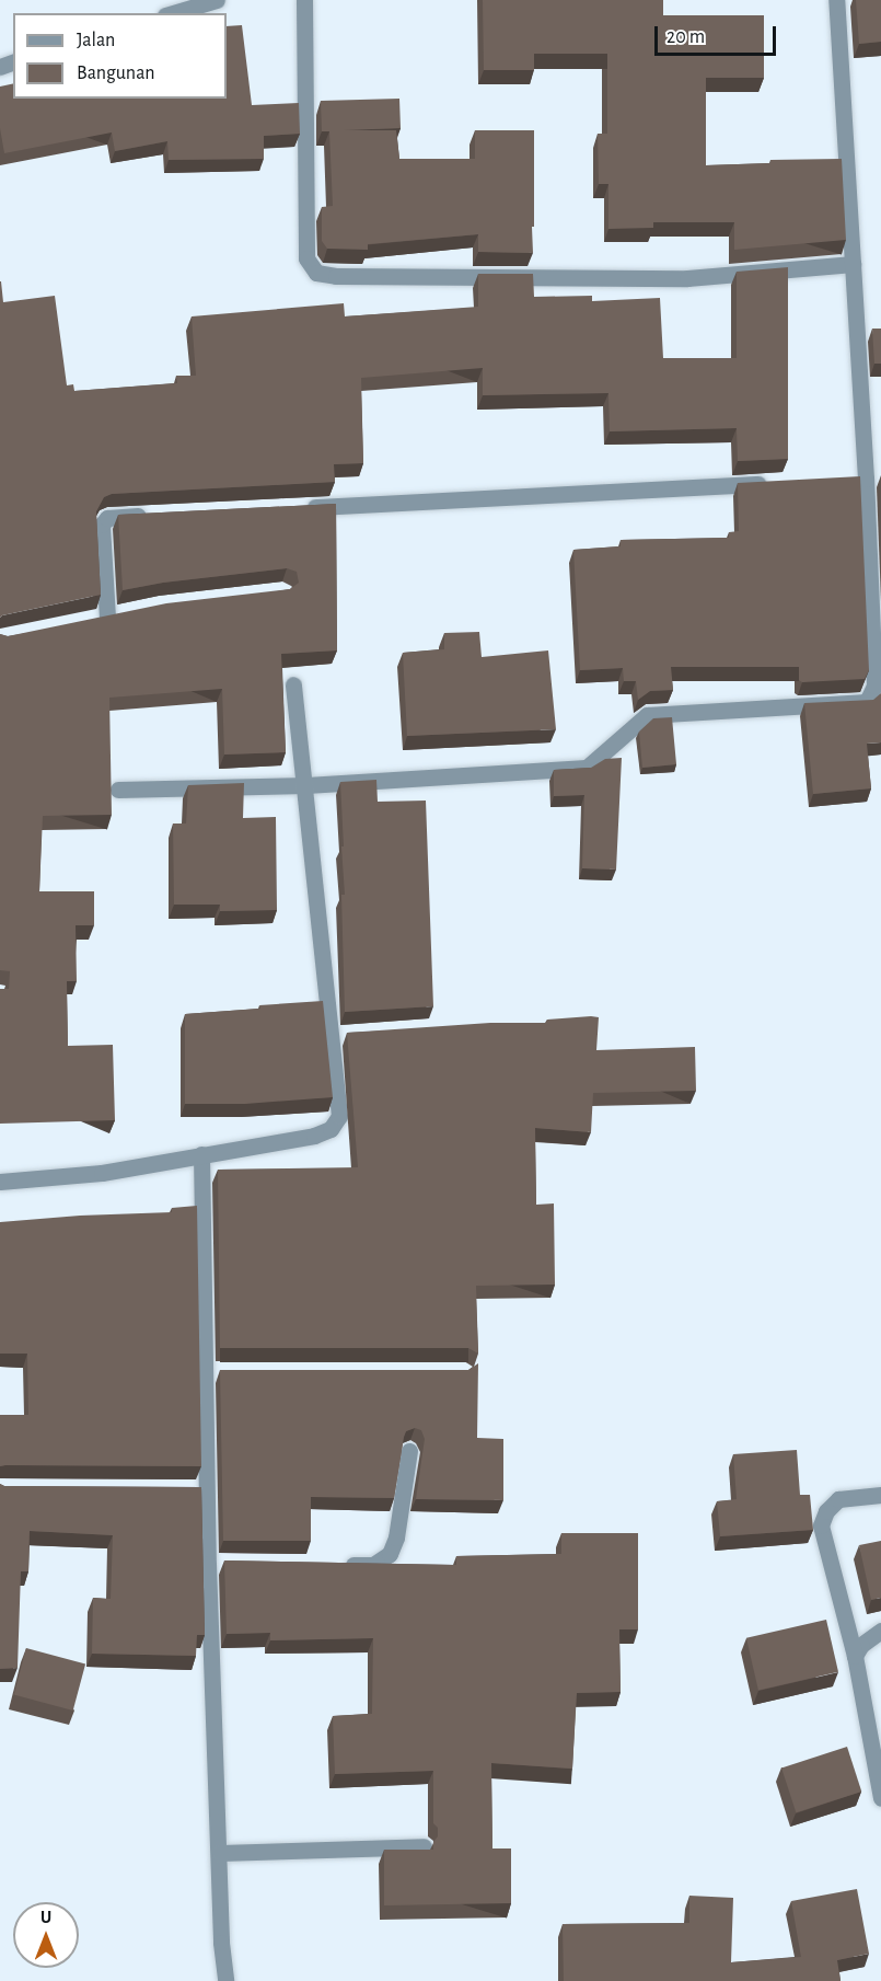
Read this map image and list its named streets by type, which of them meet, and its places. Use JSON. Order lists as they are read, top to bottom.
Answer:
{
  "legend": ["Jalan", "Bangunan"],
  "scale_bar": "20 m",
  "north": "top"
}
